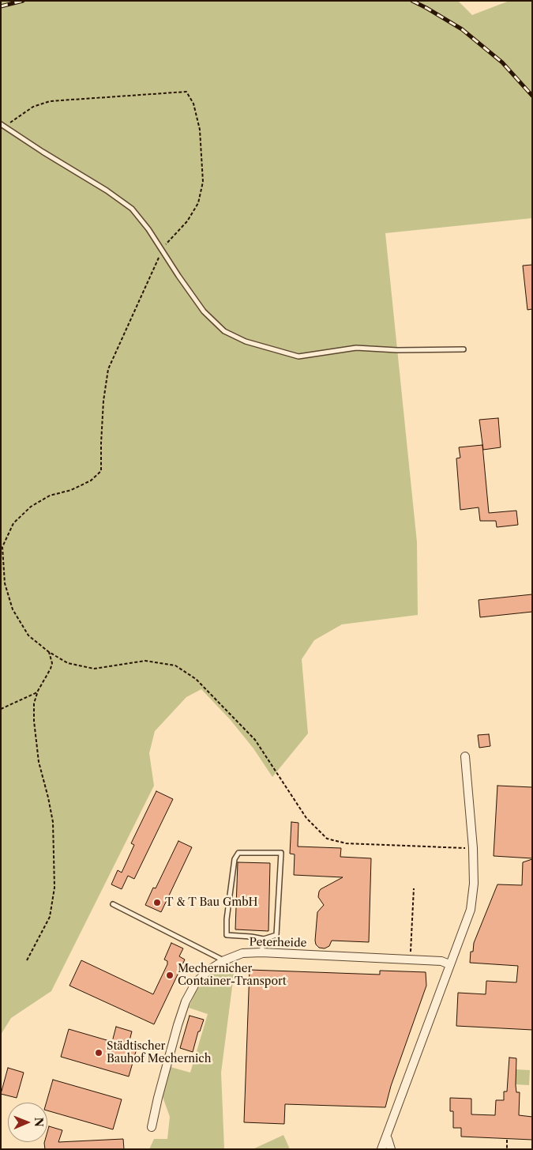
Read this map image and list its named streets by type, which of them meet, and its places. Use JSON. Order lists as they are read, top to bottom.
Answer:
{
  "streets": {
    "street": ["Peterheide"]
  },
  "places": ["T & T Bau GmbH", "Mechernicher Container-Transport", "Städtischer Bauhof Mechernich"],
  "north": "right"
}
